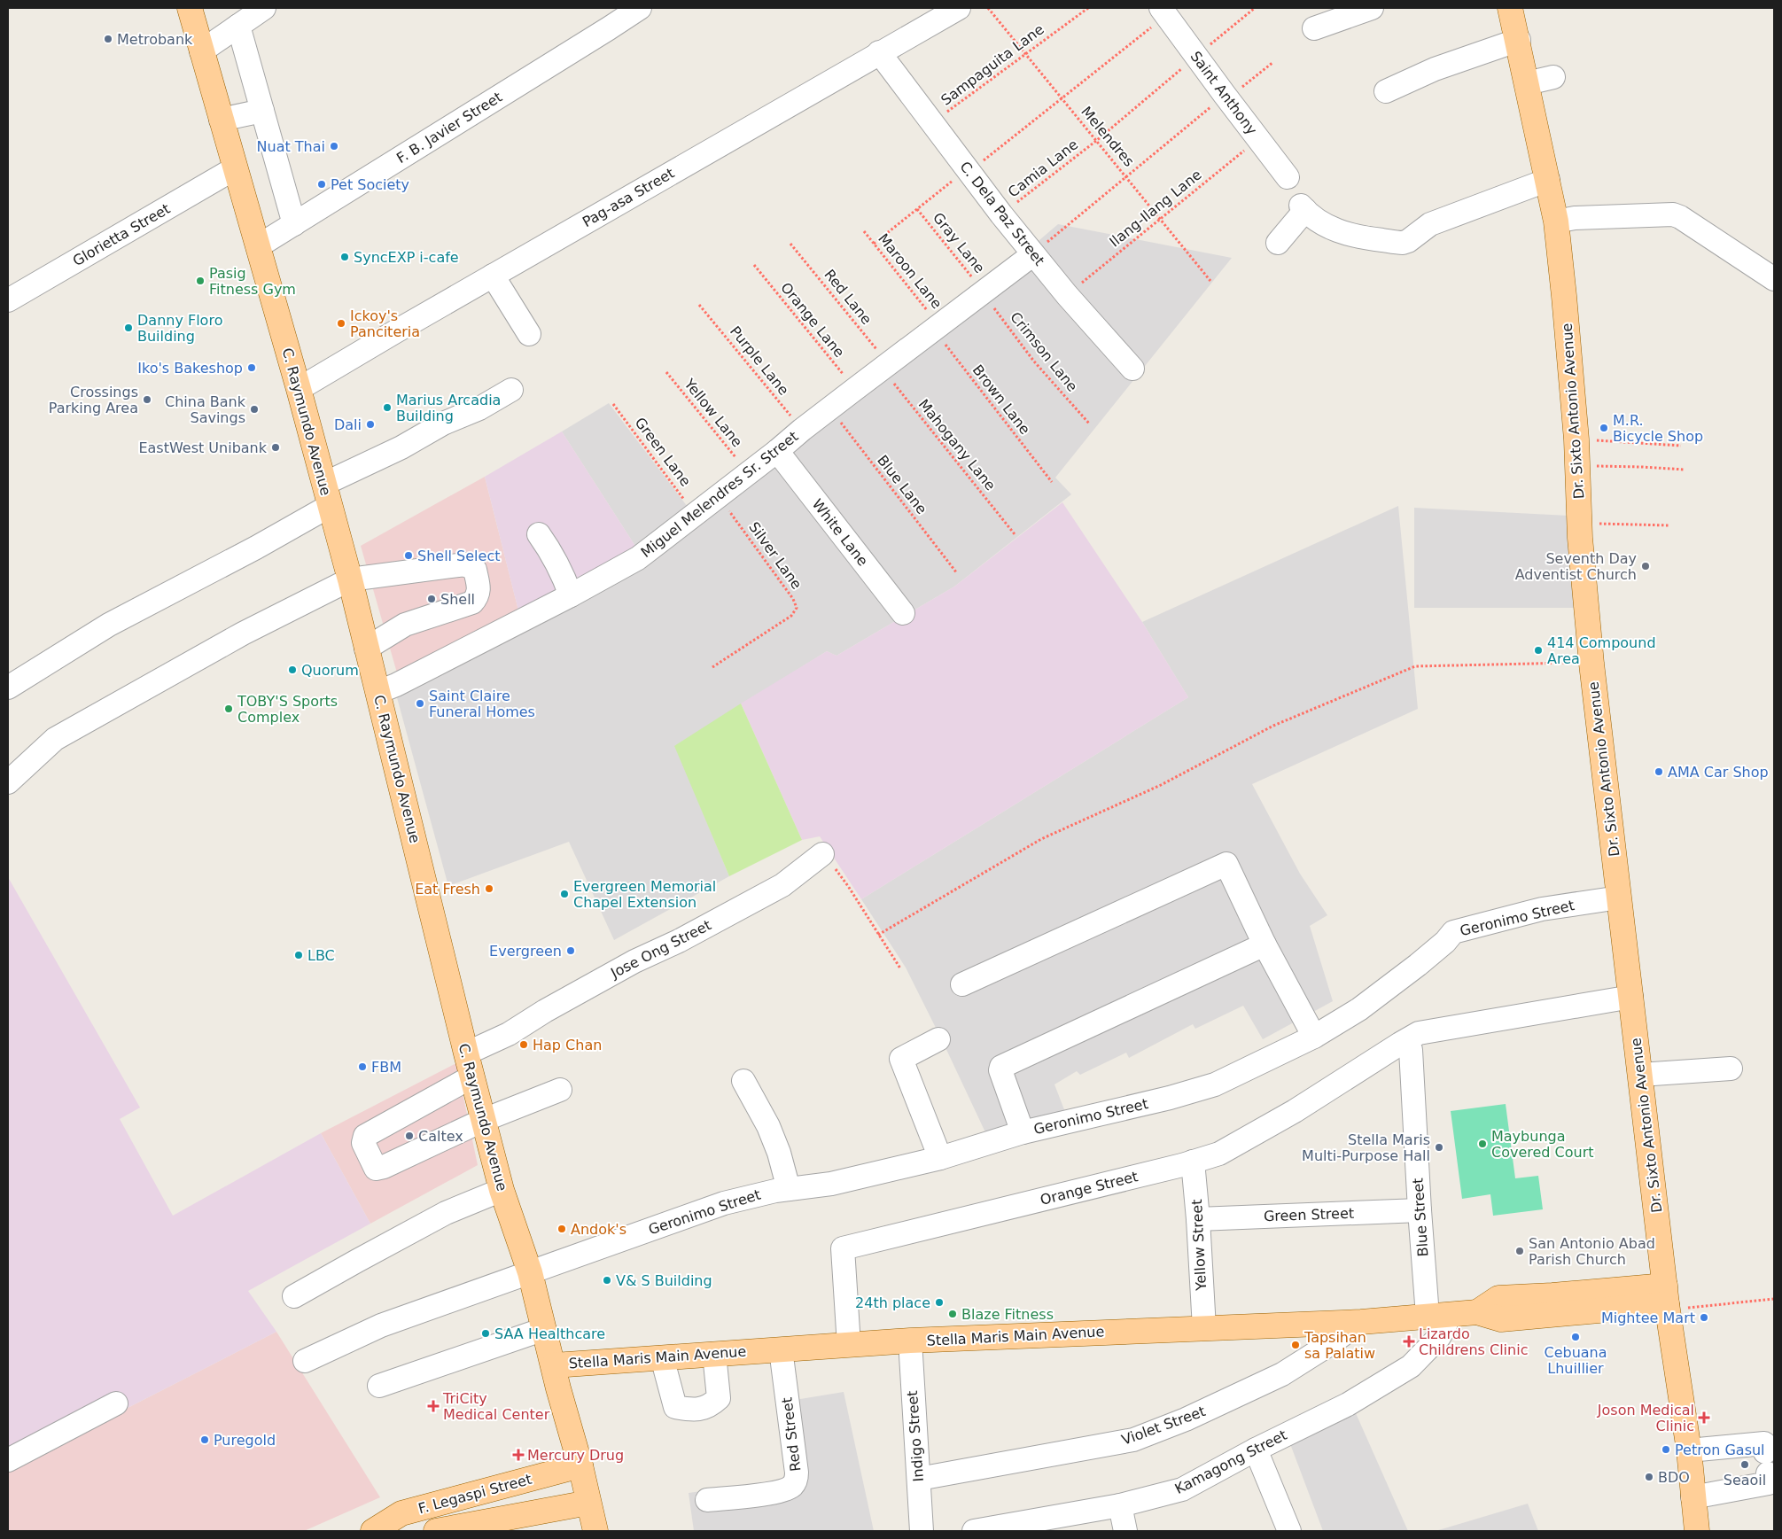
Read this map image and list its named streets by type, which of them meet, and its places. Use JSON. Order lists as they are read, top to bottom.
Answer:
{
  "streets": {
    "main road": [
      "Dr. Sixto Antonio Avenue",
      "C. Raymundo Avenue",
      "Stella Maris Main Avenue",
      "F. Legaspi Street"
    ],
    "street": [
      "Saint Anthony",
      "F. B. Javier Street",
      "Pag-asa Street",
      "C. Dela Paz Street",
      "Glorietta Street",
      "Miguel Melendres Sr. Street",
      "White Lane",
      "Geronimo Street",
      "Jose Ong Street",
      "Orange Street",
      "Green Street",
      "Blue Street",
      "Yellow Street",
      "Violet Street",
      "Red Street",
      "Indigo Street",
      "Kamagong Street"
    ],
    "path": [
      "Sampaguita Lane",
      "Melendres",
      "Camia Lane",
      "Ilang-Ilang Lane",
      "Gray Lane",
      "Maroon Lane",
      "Red Lane",
      "Orange Lane",
      "Crimson Lane",
      "Purple Lane",
      "Brown Lane",
      "Yellow Lane",
      "Mahogany Lane",
      "Green Lane",
      "Blue Lane",
      "Silver Lane"
    ]
  },
  "crossings": [
    ["Sampaguita Lane", "Melendres"],
    ["Sampaguita Lane", "C. Dela Paz Street"],
    ["Saint Anthony", "Camia Lane"],
    ["Saint Anthony", "Ilang-Ilang Lane"],
    ["F. B. Javier Street", "C. Raymundo Avenue"],
    ["Melendres", "Camia Lane"],
    ["Melendres", "Ilang-Ilang Lane"],
    ["Pag-asa Street", "C. Dela Paz Street"],
    ["Pag-asa Street", "C. Raymundo Avenue"],
    ["Ilang-Ilang Lane", "C. Dela Paz Street"],
    ["C. Dela Paz Street", "Miguel Melendres Sr. Street"],
    ["Glorietta Street", "C. Raymundo Avenue"],
    ["Gray Lane", "Crimson Lane"],
    ["Gray Lane", "Miguel Melendres Sr. Street"],
    ["Maroon Lane", "Brown Lane"],
    ["Maroon Lane", "Miguel Melendres Sr. Street"],
    ["Red Lane", "Mahogany Lane"],
    ["Red Lane", "Miguel Melendres Sr. Street"],
    ["Orange Lane", "Miguel Melendres Sr. Street"],
    ["Crimson Lane", "Miguel Melendres Sr. Street"],
    ["Purple Lane", "Miguel Melendres Sr. Street"],
    ["Brown Lane", "Miguel Melendres Sr. Street"],
    ["Dr. Sixto Antonio Avenue", "Geronimo Street"],
    ["Dr. Sixto Antonio Avenue", "Orange Street"],
    ["Dr. Sixto Antonio Avenue", "Stella Maris Main Avenue"],
    ["C. Raymundo Avenue", "Miguel Melendres Sr. Street"],
    ["C. Raymundo Avenue", "Geronimo Street"],
    ["C. Raymundo Avenue", "Jose Ong Street"],
    ["C. Raymundo Avenue", "Stella Maris Main Avenue"],
    ["C. Raymundo Avenue", "F. Legaspi Street"],
    ["Mahogany Lane", "Miguel Melendres Sr. Street"],
    ["Green Lane", "Miguel Melendres Sr. Street"],
    ["Blue Lane", "Miguel Melendres Sr. Street"],
    ["Miguel Melendres Sr. Street", "White Lane"],
    ["Miguel Melendres Sr. Street", "Silver Lane"],
    ["Orange Street", "Blue Street"],
    ["Orange Street", "Yellow Street"],
    ["Orange Street", "Stella Maris Main Avenue"],
    ["Green Street", "Blue Street"],
    ["Green Street", "Yellow Street"],
    ["Blue Street", "Stella Maris Main Avenue"],
    ["Blue Street", "Kamagong Street"],
    ["Yellow Street", "Stella Maris Main Avenue"],
    ["Stella Maris Main Avenue", "Violet Street"],
    ["Stella Maris Main Avenue", "Red Street"],
    ["Stella Maris Main Avenue", "Indigo Street"],
    ["Stella Maris Main Avenue", "Kamagong Street"],
    ["Violet Street", "Indigo Street"]
  ],
  "places": {
    "other": [
      "Metrobank",
      "Nuat Thai",
      "Pet Society",
      "SyncEXP i-cafe",
      "Pasig Fitness Gym",
      "Ickoy's Panciteria",
      "Danny Floro Building",
      "Iko's Bakeshop",
      "Crossings Parking Area",
      "Marius Arcadia Building",
      "China Bank Savings",
      "Dali",
      "M.R. Bicycle Shop",
      "EastWest Unibank",
      "Shell Select",
      "Seventh Day Adventist Church",
      "Shell",
      "414 Compound Area",
      "Quorum",
      "Saint Claire Funeral Homes",
      "TOBY'S Sports Complex",
      "AMA Car Shop",
      "Eat Fresh",
      "Evergreen Memorial Chapel Extension",
      "Evergreen",
      "LBC",
      "Hap Chan",
      "FBM",
      "Caltex",
      "Maybunga Covered Court",
      "Stella Maris Multi-Purpose Hall",
      "Andok's",
      "San Antonio Abad Parish Church",
      "V& S Building",
      "24th place",
      "Blaze Fitness",
      "Mightee Mart",
      "SAA Healthcare",
      "Cebuana Lhuillier",
      "Tapsihan sa Palatiw",
      "Puregold",
      "Petron Gasul",
      "Seaoil",
      "BDO"
    ],
    "health": [
      "Lizardo Childrens Clinic",
      "TriCity Medical Center",
      "Joson Medical Clinic",
      "Mercury Drug"
    ]
  }
}
